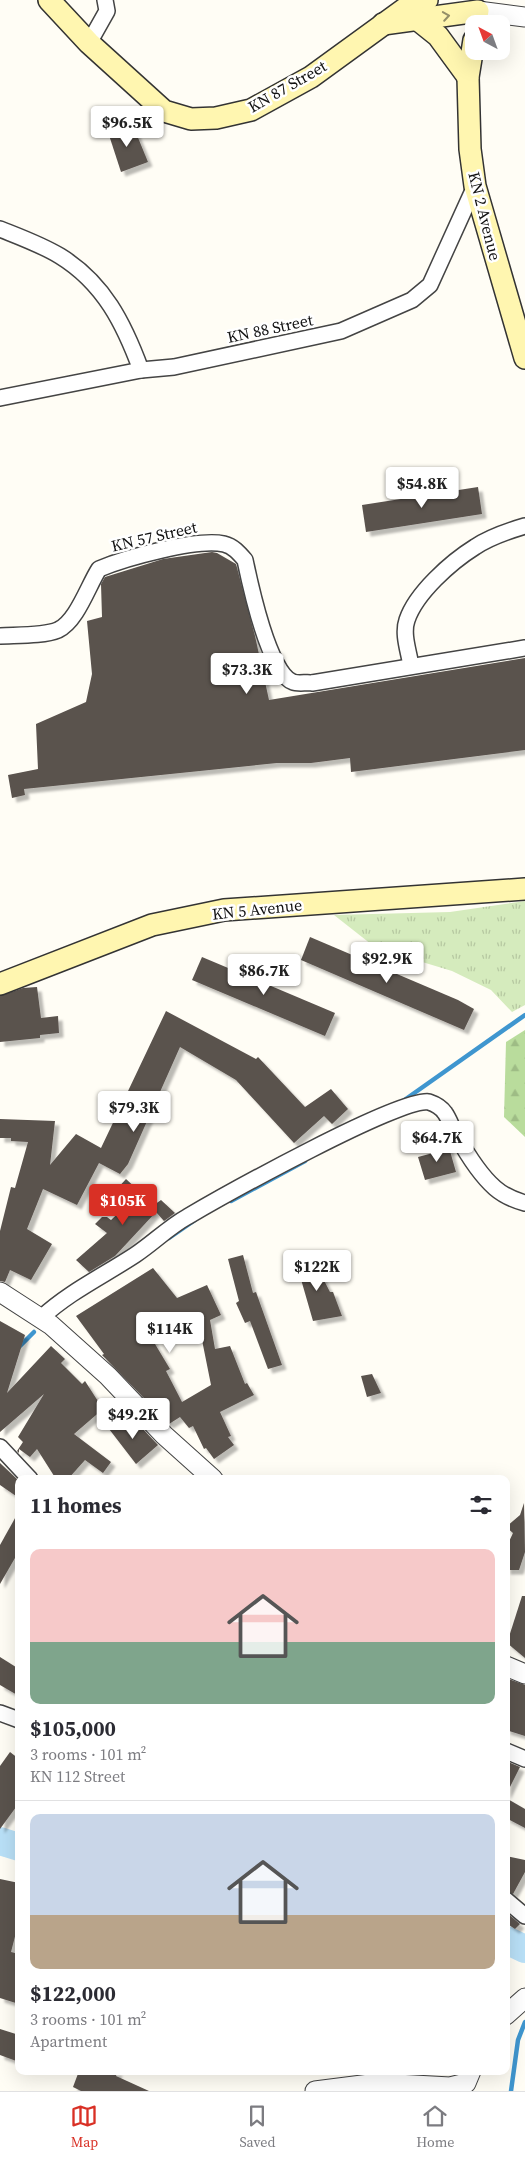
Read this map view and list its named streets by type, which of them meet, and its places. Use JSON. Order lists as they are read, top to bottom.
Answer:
{
  "streets": {
    "main road": ["KN 87 Street", "KN 2 Avenue", "KN 5 Avenue"],
    "street": ["KN 88 Street", "KN 57 Street"]
  },
  "crossings": [
    ["KN 2 Avenue", "KN 88 Street"]
  ],
  "north": "top left",
  "page": {
    "price": [
      "$96.5K",
      "$54.8K",
      "$73.3K",
      "$92.9K",
      "$86.7K",
      "$79.3K",
      "$64.7K",
      "$105K",
      "$122K",
      "$114K",
      "$49.2K"
    ],
    "heading": "11 homes",
    "list": [
      {
        "name": "$105,000",
        "note": "3 rooms · 101 m² · KN 112 Street"
      },
      {
        "name": "$122,000",
        "note": "3 rooms · 101 m² · Apartment"
      }
    ],
    "tabs": ["Map", "Saved", "Home"]
  }
}
